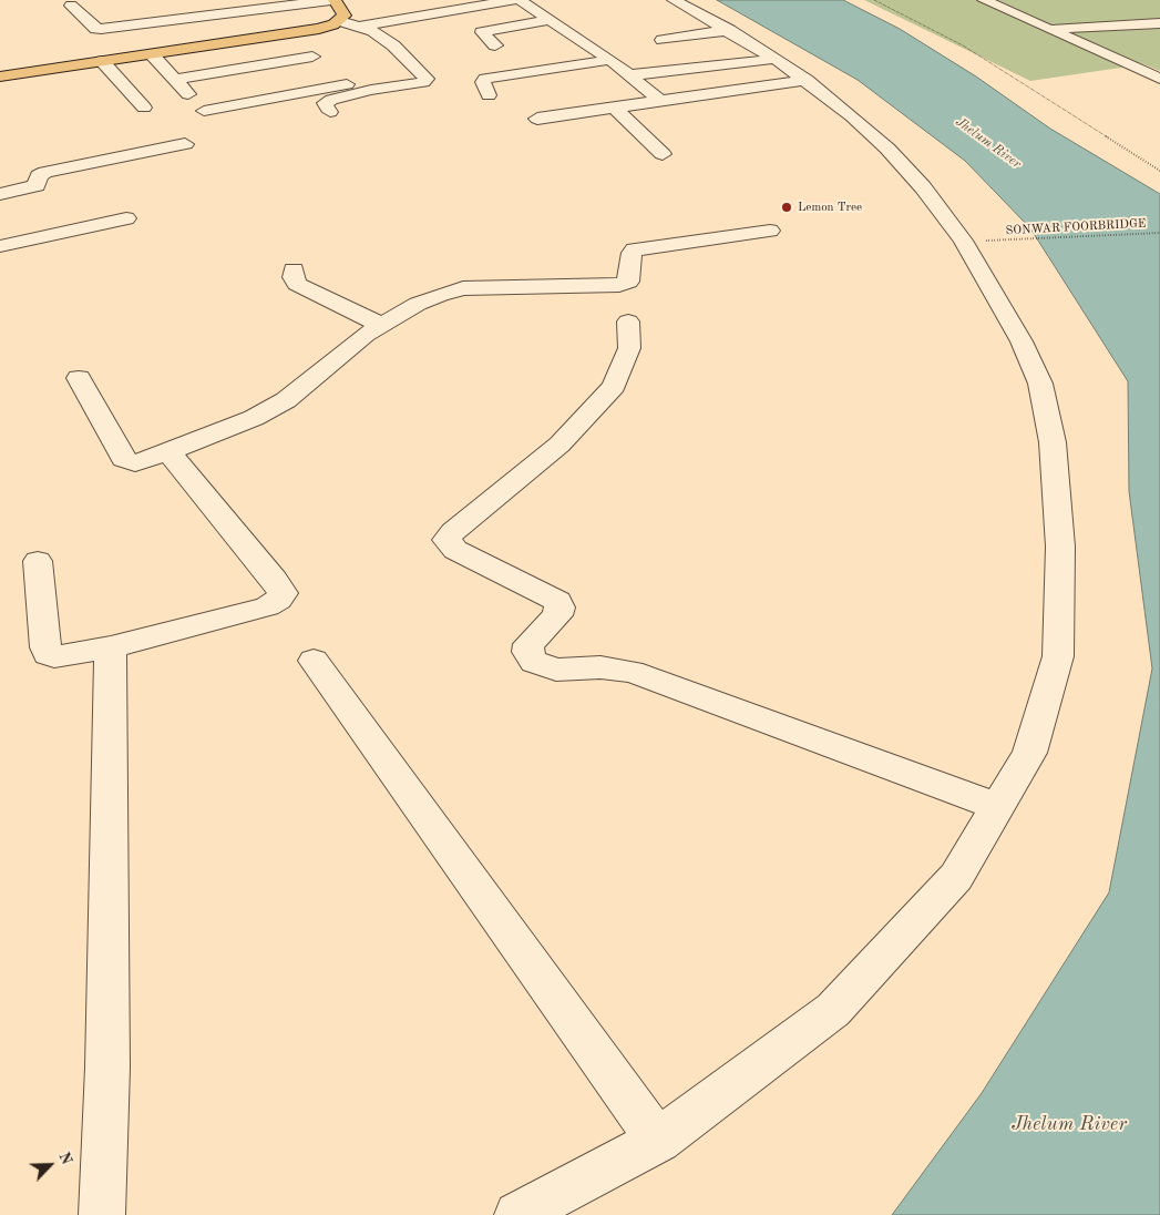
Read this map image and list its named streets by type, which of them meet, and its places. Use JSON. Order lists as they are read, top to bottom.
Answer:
{
  "streets": {
    "path": ["SONWAR FOORBRIDGE"]
  },
  "water": ["Jhelum River"],
  "places": ["Lemon Tree"],
  "north": "top right"
}
